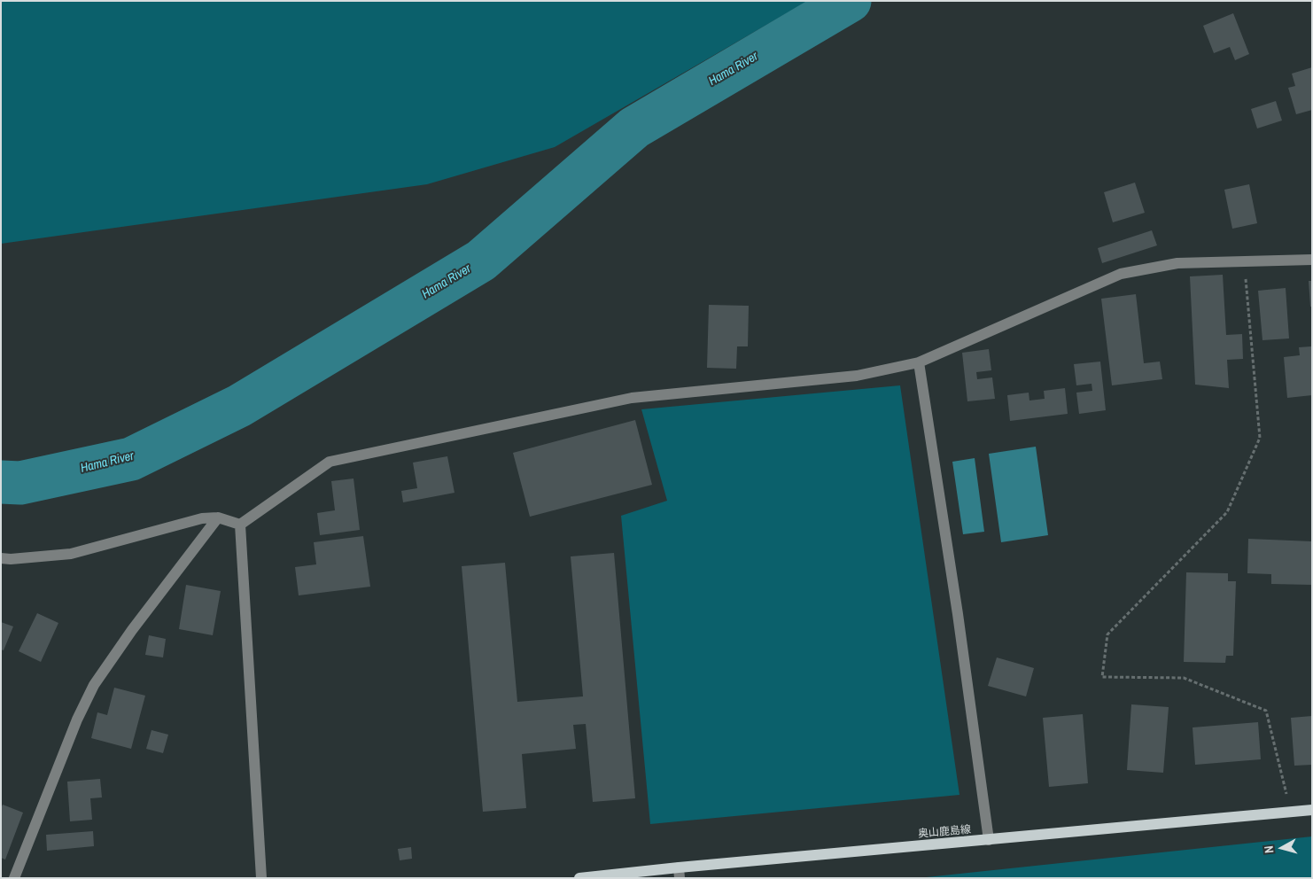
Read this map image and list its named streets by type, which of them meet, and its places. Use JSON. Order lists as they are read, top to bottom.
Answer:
{
  "streets": {
    "main road": ["奥山鹿島線"]
  },
  "water": ["Hama River"],
  "north": "left"
}
